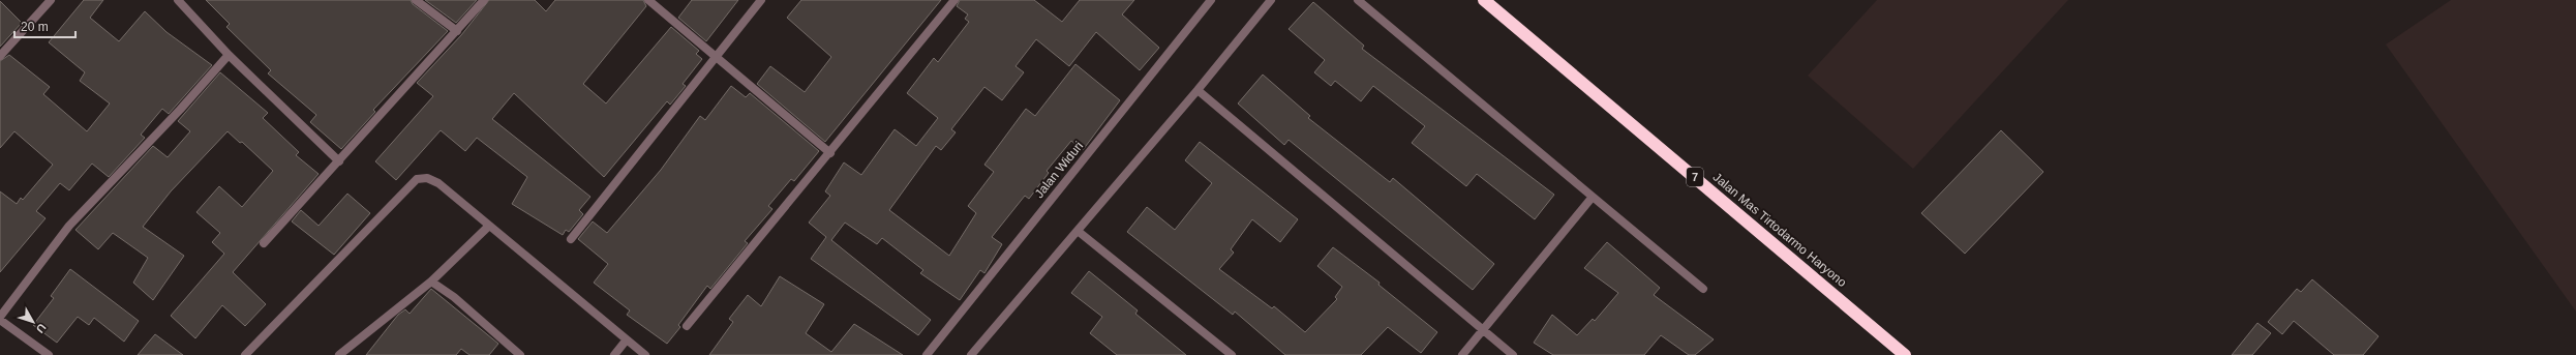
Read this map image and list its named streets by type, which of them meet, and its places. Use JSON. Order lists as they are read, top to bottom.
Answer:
{
  "streets": {
    "highway": ["7", "Jalan Mas Tirtodarmo Haryono"],
    "street": ["Jalan Widuri"]
  },
  "scale_bar": "20 m",
  "north": "bottom right"
}
